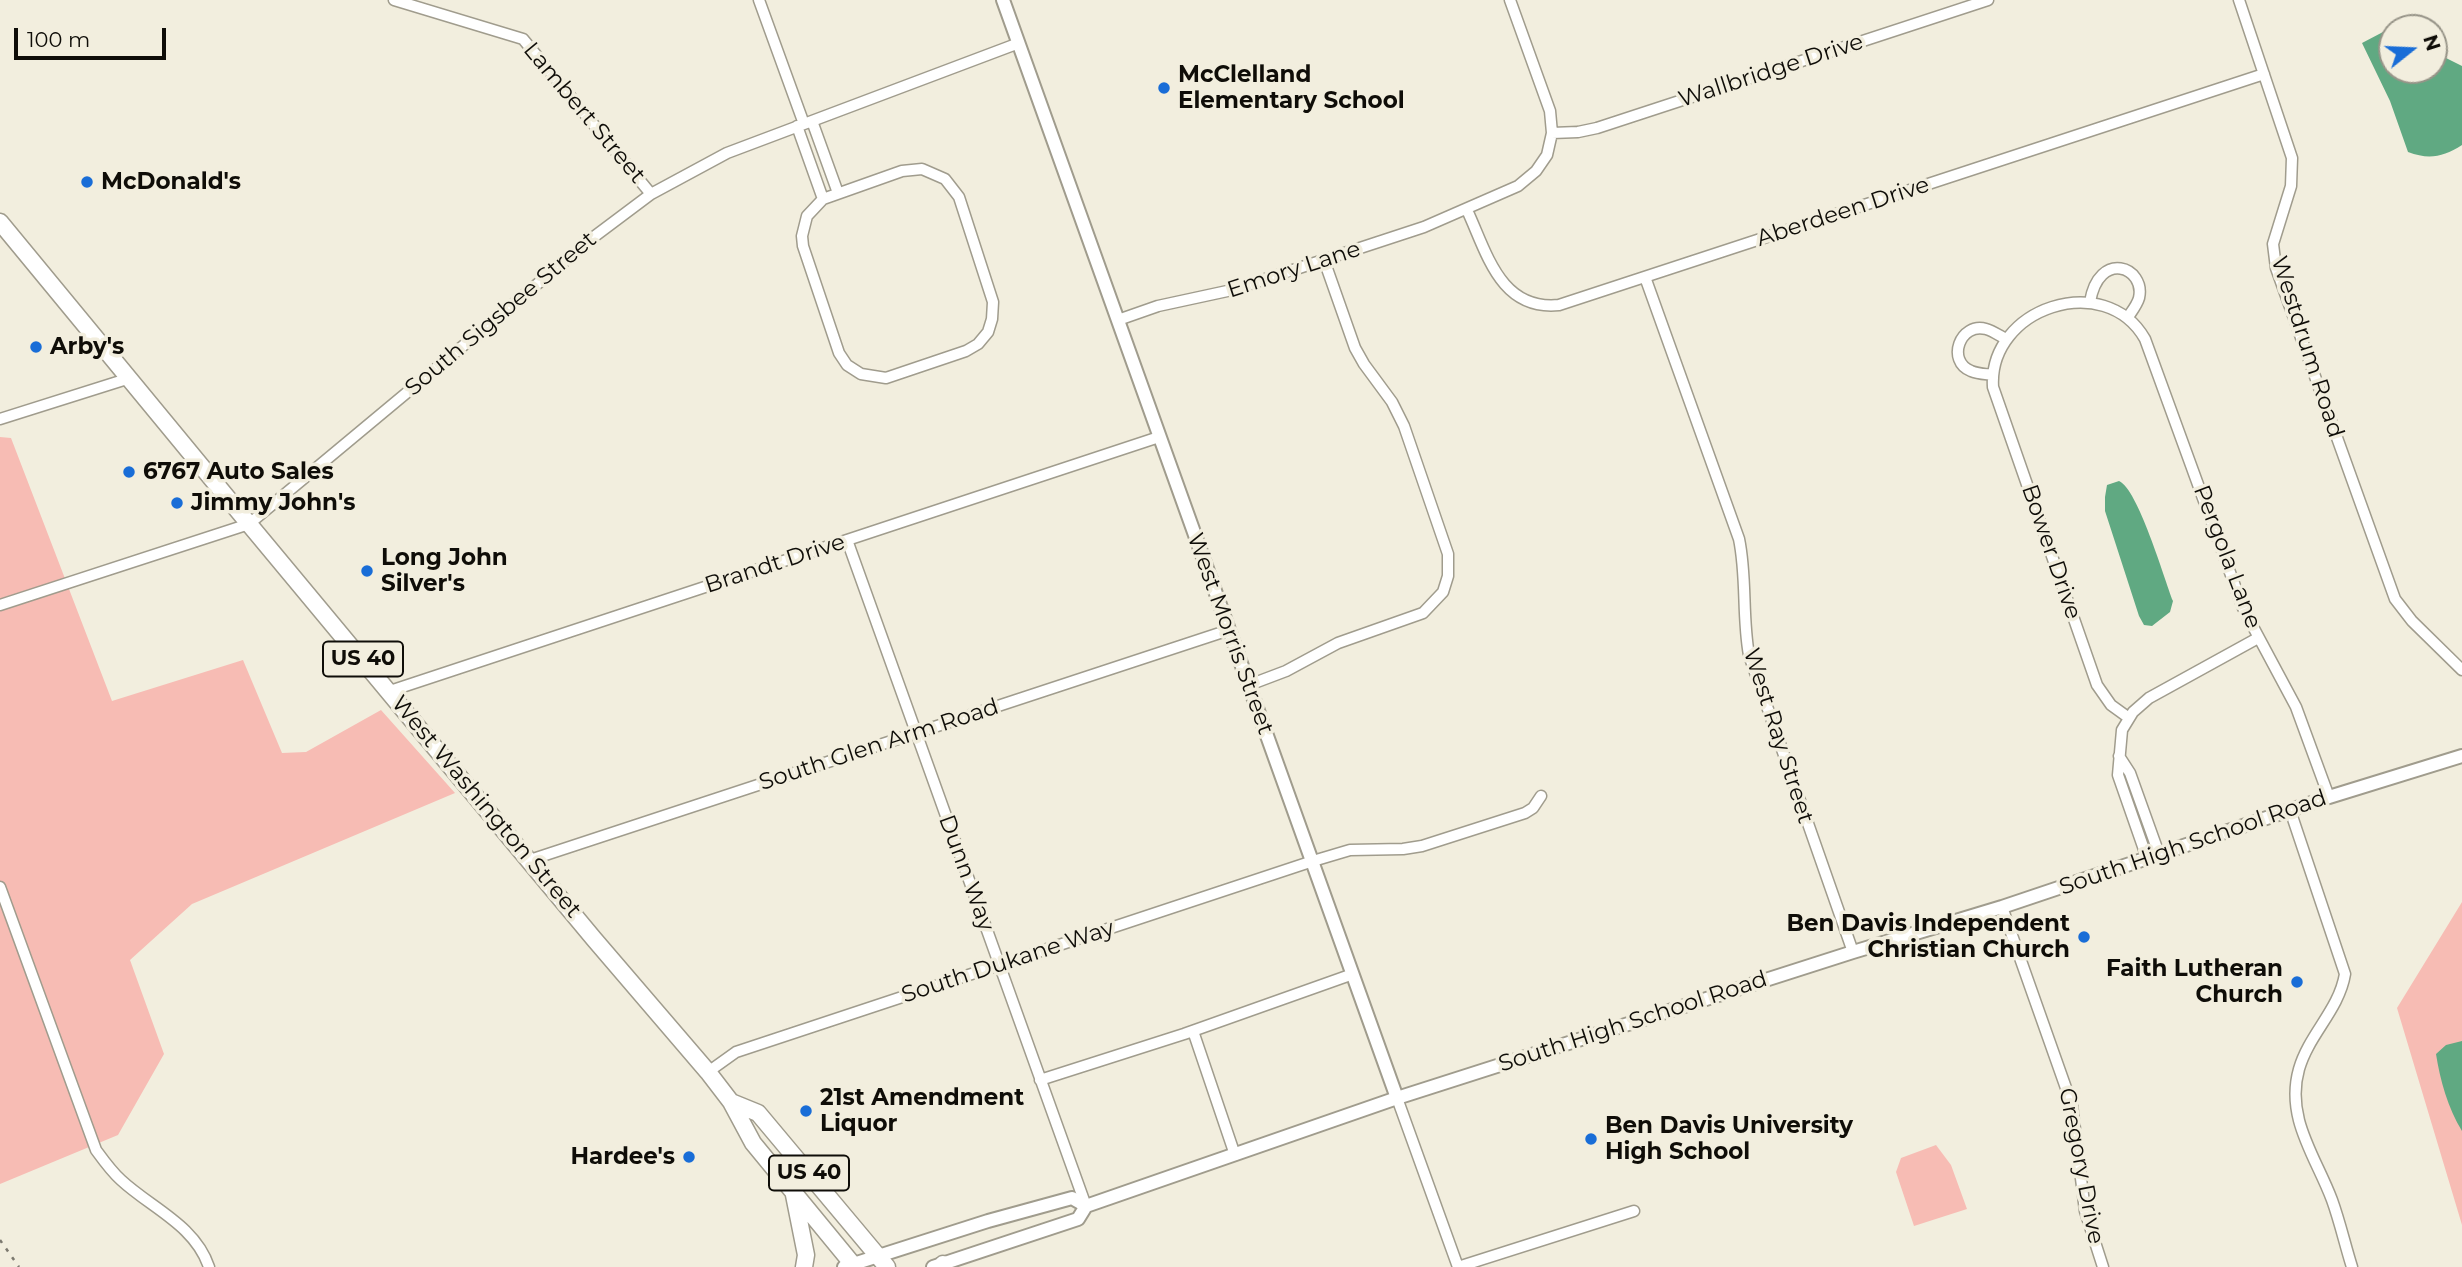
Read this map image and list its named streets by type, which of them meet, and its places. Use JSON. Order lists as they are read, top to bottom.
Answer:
{
  "streets": {
    "main road": ["US 40", "West Washington Street"],
    "street": [
      "Wallbridge Drive",
      "Lambert Street",
      "Aberdeen Drive",
      "Emory Lane",
      "South Sigsbee Street",
      "Westdrum Road",
      "Bower Drive",
      "Pergola Lane",
      "Brandt Drive",
      "West Morris Street",
      "West Ray Street",
      "South Glen Arm Road",
      "South High School Road",
      "Dunn Way",
      "South Dukane Way",
      "Gregory Drive"
    ]
  },
  "crossings": [
    ["Wallbridge Drive", "Emory Lane"],
    ["Lambert Street", "South Sigsbee Street"],
    ["Aberdeen Drive", "Emory Lane"],
    ["Aberdeen Drive", "Westdrum Road"],
    ["Aberdeen Drive", "West Ray Street"],
    ["Emory Lane", "West Morris Street"],
    ["South Sigsbee Street", "West Morris Street"],
    ["South Sigsbee Street", "West Washington Street"],
    ["Pergola Lane", "South High School Road"],
    ["Brandt Drive", "West Morris Street"],
    ["Brandt Drive", "West Washington Street"],
    ["Brandt Drive", "Dunn Way"],
    ["West Morris Street", "South Glen Arm Road"],
    ["West Morris Street", "South High School Road"],
    ["West Morris Street", "South Dukane Way"],
    ["West Ray Street", "South High School Road"],
    ["South Glen Arm Road", "West Washington Street"],
    ["South Glen Arm Road", "Dunn Way"],
    ["West Washington Street", "South High School Road"],
    ["West Washington Street", "South Dukane Way"],
    ["South High School Road", "Dunn Way"],
    ["South High School Road", "Gregory Drive"],
    ["Dunn Way", "South Dukane Way"]
  ],
  "places": [
    "McClelland Elementary School",
    "McDonald's",
    "Arby's",
    "6767 Auto Sales",
    "Jimmy John's",
    "Long John Silver's",
    "Ben Davis Independent Christian Church",
    "Faith Lutheran Church",
    "21st Amendment Liquor",
    "Ben Davis University High School",
    "Hardee's"
  ],
  "scale_bar": "100 m",
  "north": "right"
}
